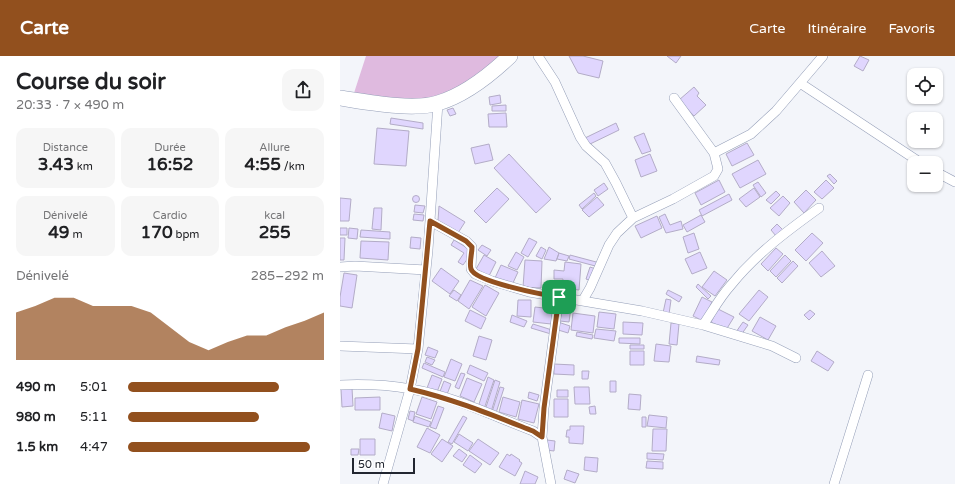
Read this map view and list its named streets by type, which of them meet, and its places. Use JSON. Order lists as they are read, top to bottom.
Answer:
{
  "scale_bar": "50 m",
  "page": {
    "header": "Carte",
    "nav": ["Carte", "Itinéraire", "Favoris"],
    "heading": ["Course du soir", "20:33 · 7 × 490 m"],
    "map_buttons": ["+", "−"],
    "stats": [
      ["Distance", "3.43 km"],
      ["Durée", "16:52"],
      ["Allure", "4:55 /km"],
      ["Dénivelé", "49 m"],
      ["Cardio", "170 bpm"],
      ["kcal", "255"]
    ],
    "chart": ["Dénivelé", "285–292 m"],
    "list": [
      {
        "name": "490 m",
        "note": "5:01"
      },
      {
        "name": "980 m",
        "note": "5:11"
      },
      {
        "name": "1.5 km",
        "note": "4:47"
      }
    ],
    "scale": "50 m"
  }
}
